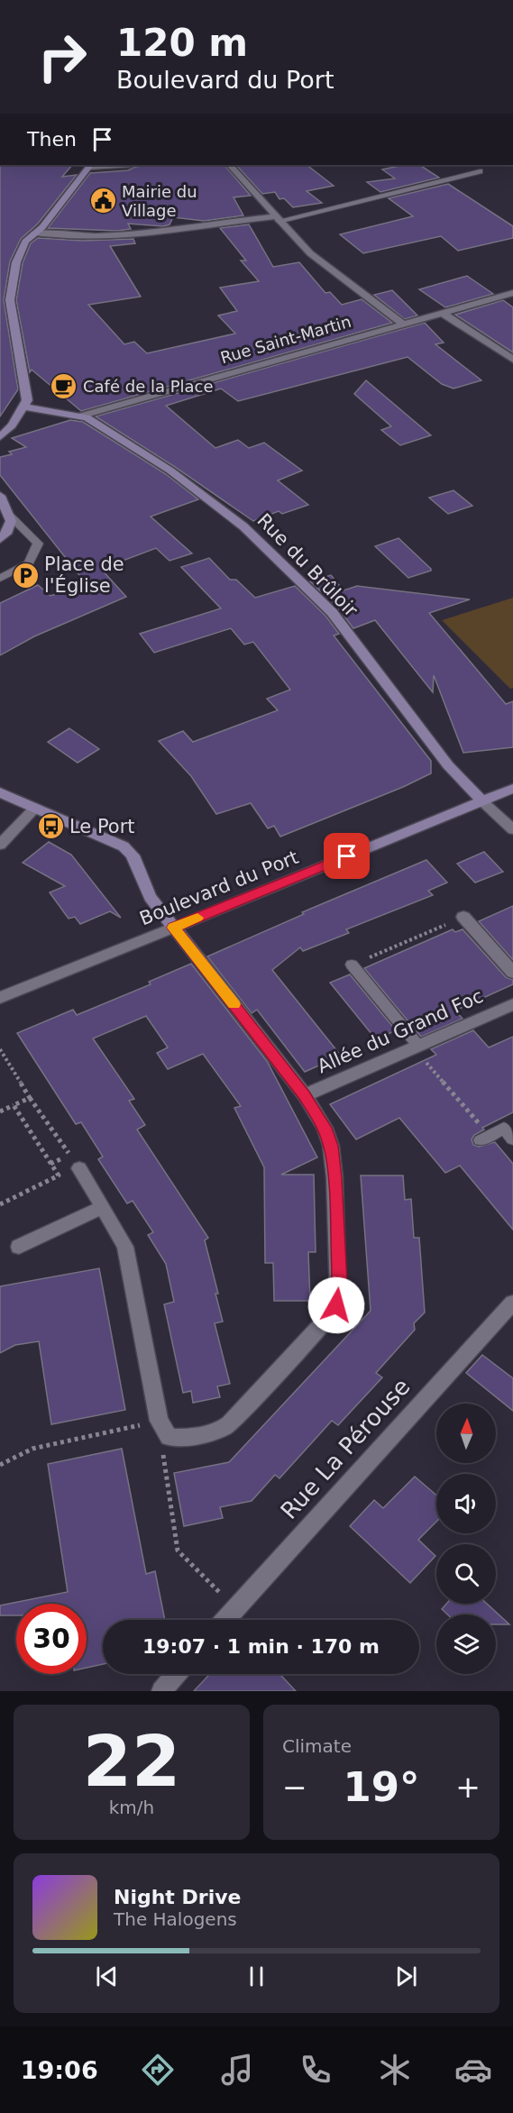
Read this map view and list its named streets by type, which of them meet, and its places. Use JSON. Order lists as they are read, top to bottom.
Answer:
{
  "streets": {
    "street": [
      "Rue Saint-Martin",
      "Rue du Brûloir",
      "Boulevard du Port",
      "Allée du Grand Foc",
      "Rue La Pérouse"
    ]
  },
  "crossings": [
    ["Rue Saint-Martin", "Rue du Brûloir"],
    ["Rue du Brûloir", "Boulevard du Port"]
  ],
  "places": {
    "public building": ["Mairie du Village"],
    "cafe": ["Café de la Place"],
    "parking": ["Place de l'Église"],
    "bus stop": ["Le Port"]
  },
  "north": "top",
  "page": {
    "turn": ["120 m", "Boulevard du Port"],
    "then": "Then",
    "limit": "30",
    "trip": "19:07 · 1 min · 170 m",
    "tile": [
      ["22", "km/h"],
      "Climate"
    ],
    "heat": ["−", "19°", "+"],
    "song": ["Night Drive", "The Halogens"],
    "tabs": "19:06"
  }
}
